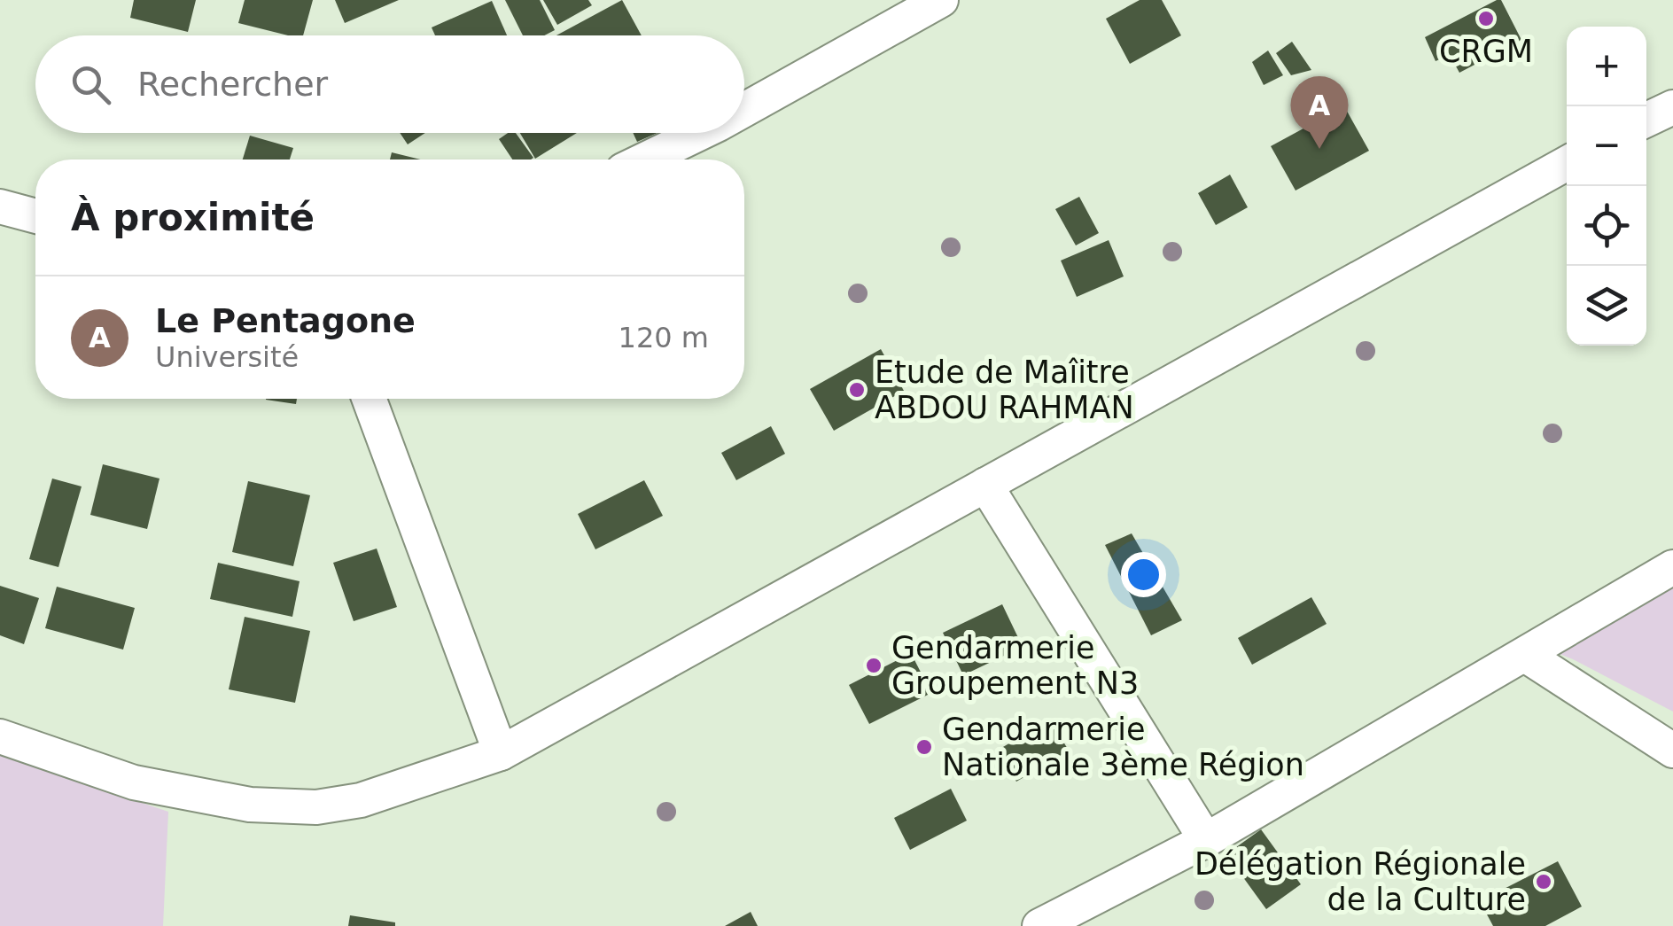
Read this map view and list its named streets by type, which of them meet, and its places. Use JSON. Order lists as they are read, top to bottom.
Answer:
{
  "places": [
    "CRGM",
    "Etude de Maîitre ABDOU RAHMAN",
    "Gendarmerie Groupement N3",
    "Gendarmerie Nationale 3ème Région",
    "Délégation Régionale de la Culture"
  ],
  "page": {
    "map_buttons": ["+", "−"],
    "search": "Rechercher",
    "pins": "A",
    "heading": "À proximité",
    "list": [
      {
        "mark": "A",
        "name": "Le Pentagone",
        "note": "Université",
        "value": "120 m"
      }
    ]
  }
}
